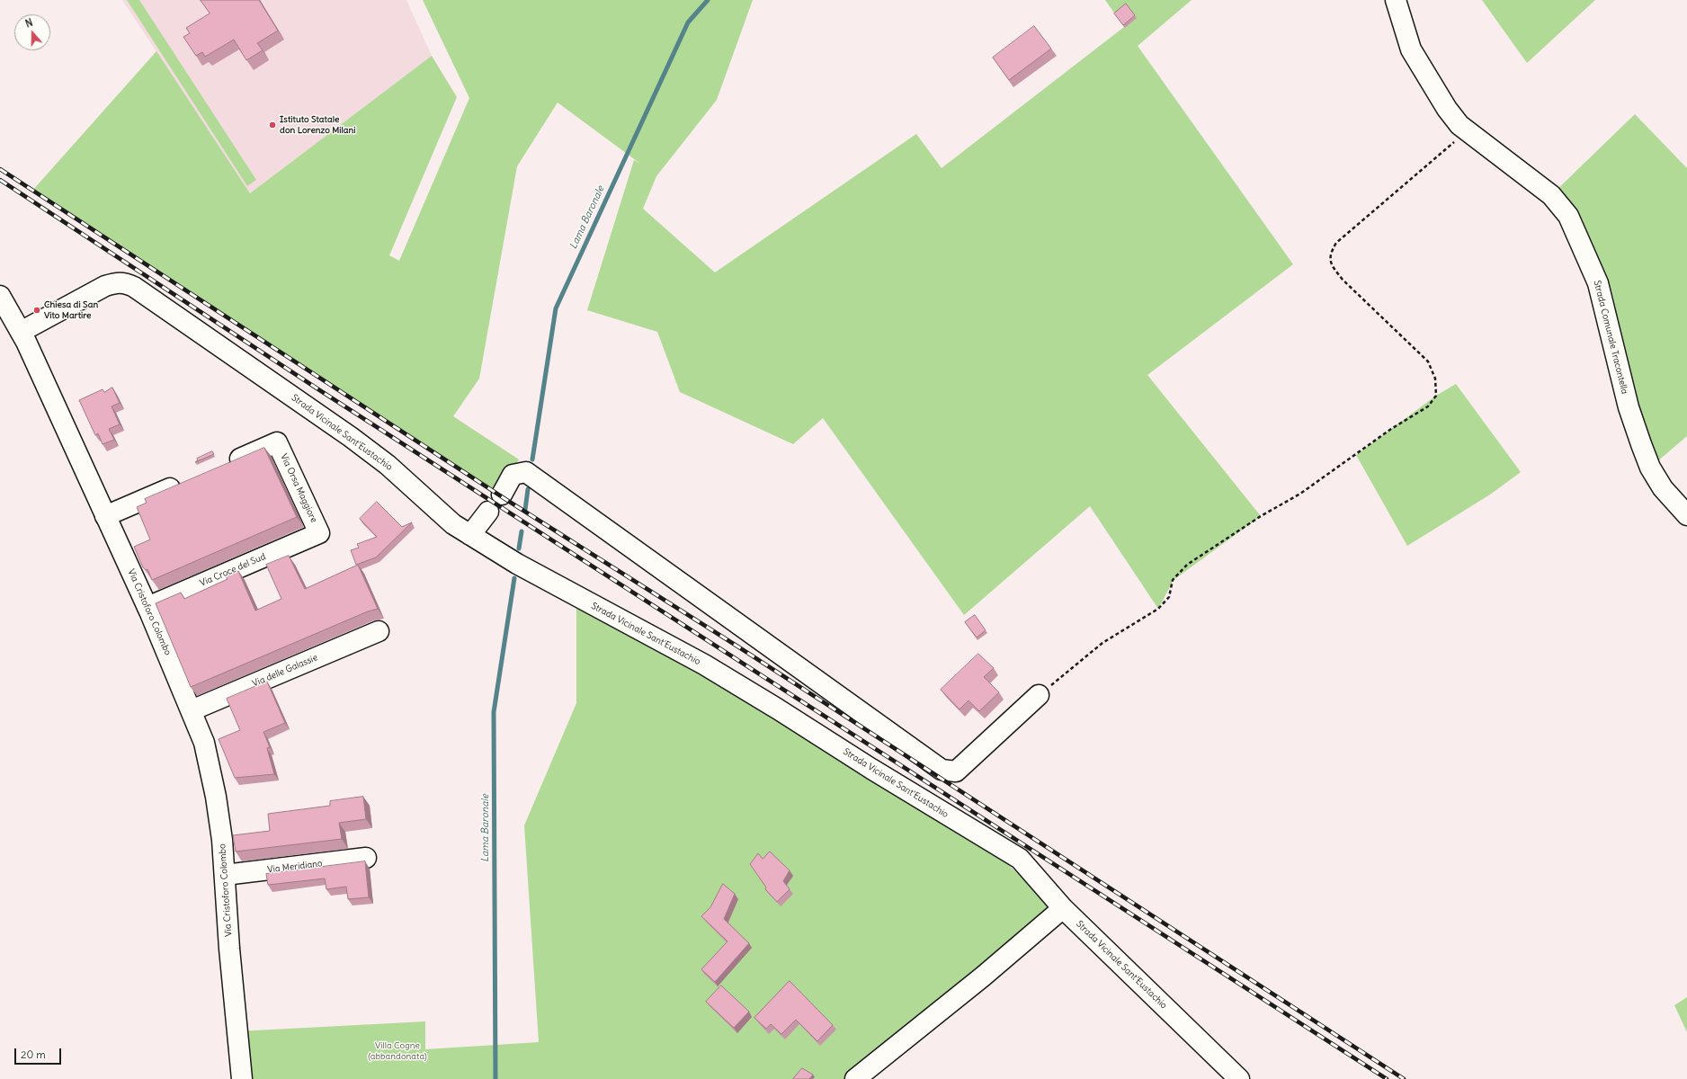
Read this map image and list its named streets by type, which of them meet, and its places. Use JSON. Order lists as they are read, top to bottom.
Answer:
{
  "streets": {
    "street": [
      "Strada Comunale Tracontella",
      "Strada Vicinale Sant'Eustachio",
      "Via Orsa Maggiore",
      "Via Croce del Sud",
      "Via Cristoforo Colombo",
      "Via delle Galassie",
      "Via Meridiano"
    ]
  },
  "crossings": [
    ["Strada Vicinale Sant'Eustachio", "Via Cristoforo Colombo"],
    ["Via Orsa Maggiore", "Via Croce del Sud"],
    ["Via Croce del Sud", "Via Cristoforo Colombo"],
    ["Via Cristoforo Colombo", "Via delle Galassie"],
    ["Via Cristoforo Colombo", "Via Meridiano"]
  ],
  "water": ["Lama Baronale"],
  "parks": ["Villa Cogne (abbandonata)"],
  "places": ["Istituto Statale don Lorenzo Milani", "Chiesa di San Vito Martire"],
  "scale_bar": "20 m",
  "north": "top"
}
